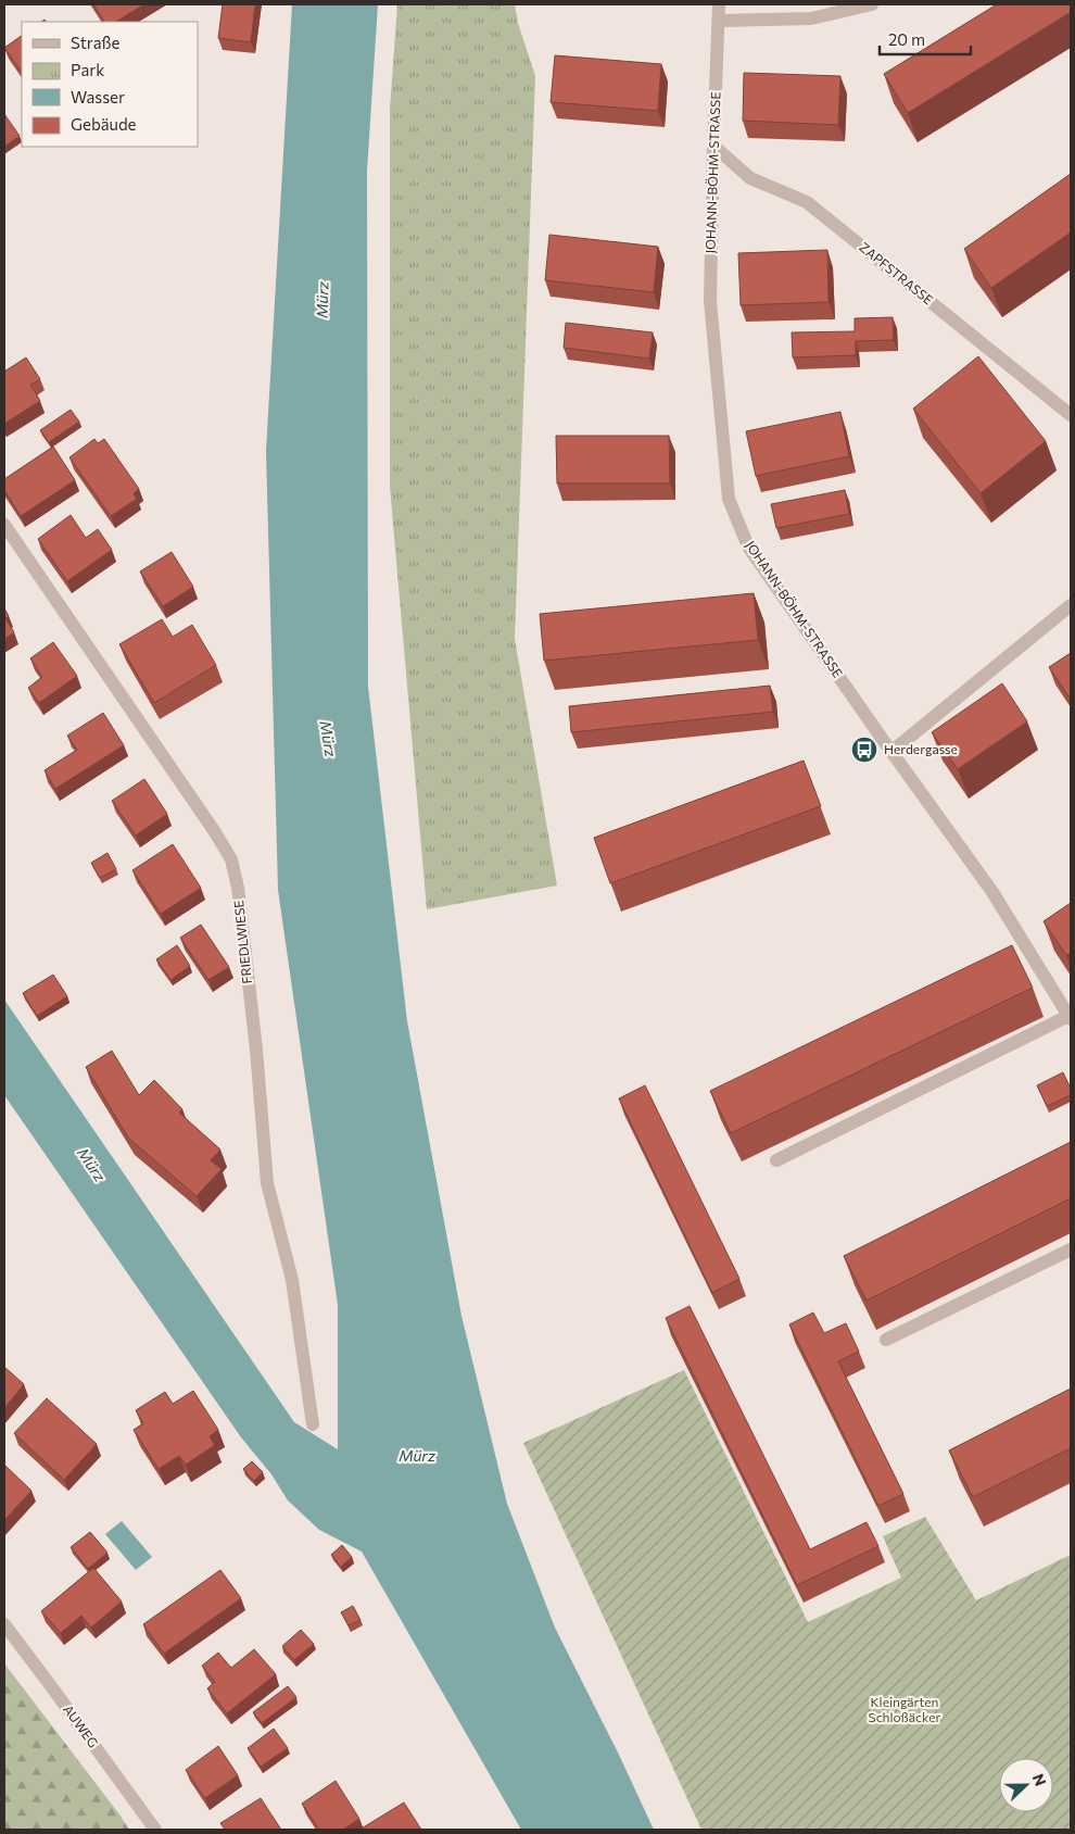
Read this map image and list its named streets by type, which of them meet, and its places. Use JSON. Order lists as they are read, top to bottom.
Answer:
{
  "streets": {
    "street": [
      "JOHANN-BÖHM-STRASSE",
      "ZAPFSTRASSE",
      "FRIEDLWIESE",
      "AUWEG"
    ]
  },
  "crossings": [
    ["JOHANN-BÖHM-STRASSE", "ZAPFSTRASSE"]
  ],
  "water": ["Mürz"],
  "parks": ["Kleingärten Schloßäcker"],
  "places": {
    "bus stop": ["Herdergasse"]
  },
  "legend": [
    "Straße",
    "Park",
    "Wasser",
    "Gebäude"
  ],
  "scale_bar": "20 m",
  "north": "right"
}
